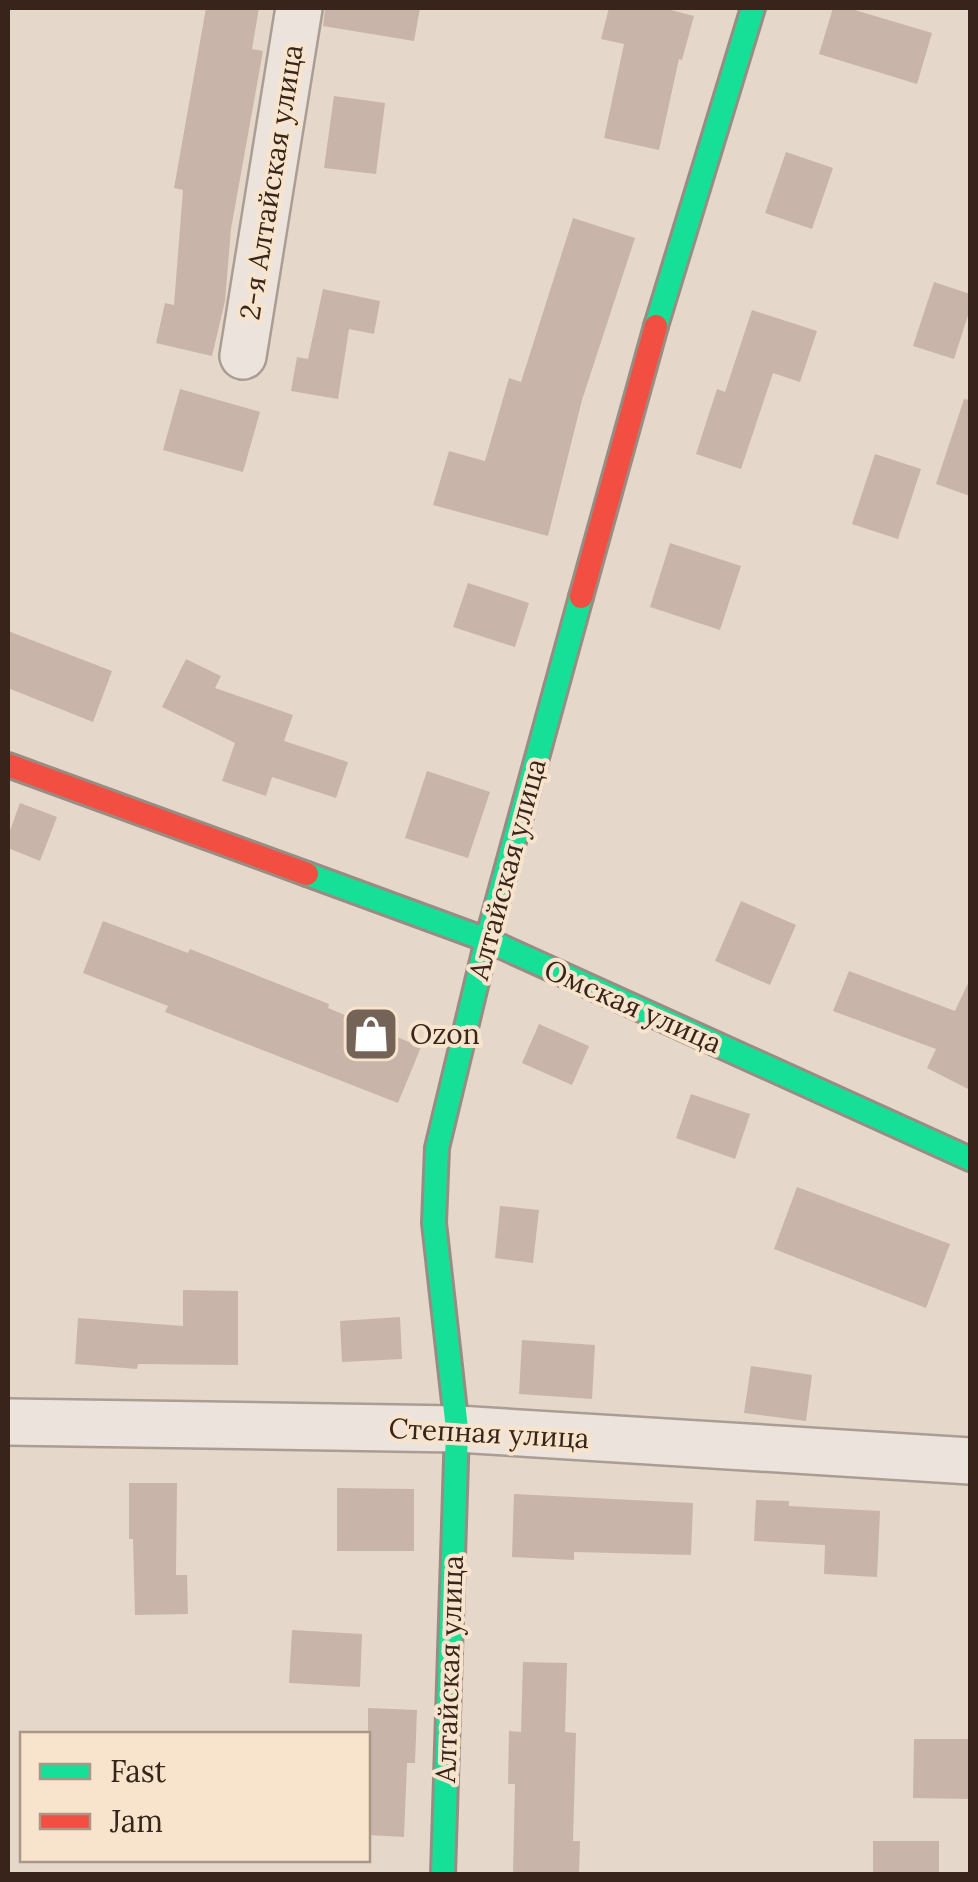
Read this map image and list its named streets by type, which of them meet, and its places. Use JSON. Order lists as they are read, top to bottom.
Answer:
{
  "streets": {
    "street": [
      "2-я Алтайская улица",
      "Алтайская улица",
      "Омская улица",
      "Степная улица"
    ]
  },
  "crossings": [
    ["Алтайская улица", "Омская улица"],
    ["Алтайская улица", "Степная улица"]
  ],
  "places": {
    "shop": ["Ozon"]
  },
  "legend": ["Fast", "Jam"]
}
